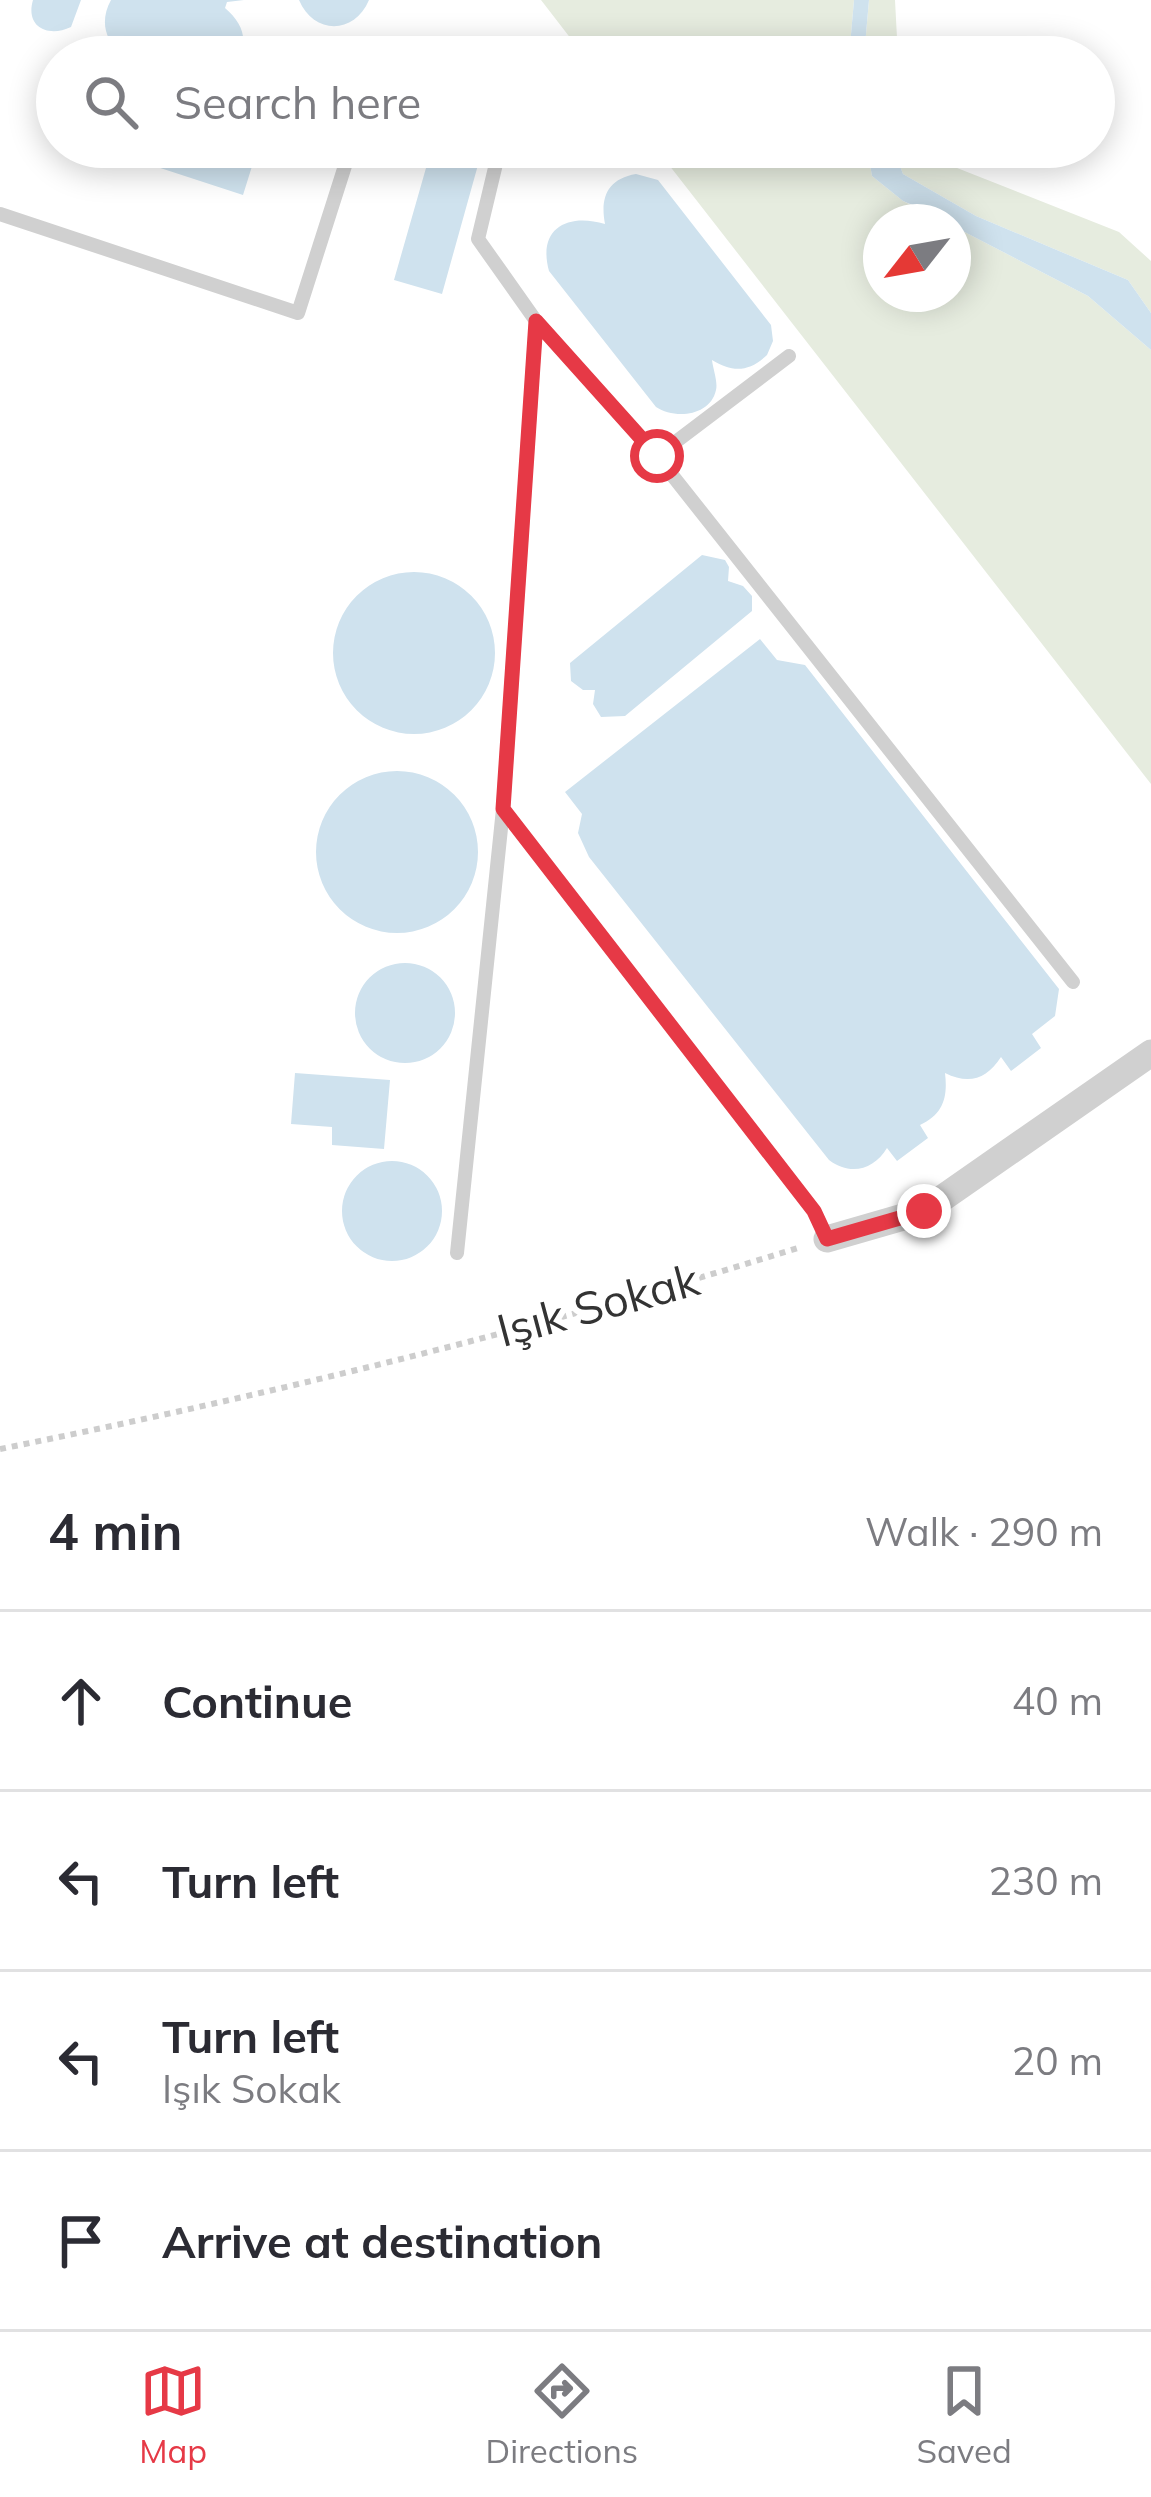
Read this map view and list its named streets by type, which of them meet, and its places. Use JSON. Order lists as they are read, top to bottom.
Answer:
{
  "streets": {
    "path": ["Işık Sokak"]
  },
  "north": "bottom left",
  "page": {
    "search": "Search here",
    "heading": ["4 min", "Walk · 290 m"],
    "list": [
      ["Continue", "40 m"],
      ["Turn left", "230 m"],
      ["Turn left", "Işık Sokak", "20 m"],
      "Arrive at destination"
    ],
    "nav": ["Map", "Directions", "Saved"]
  }
}
